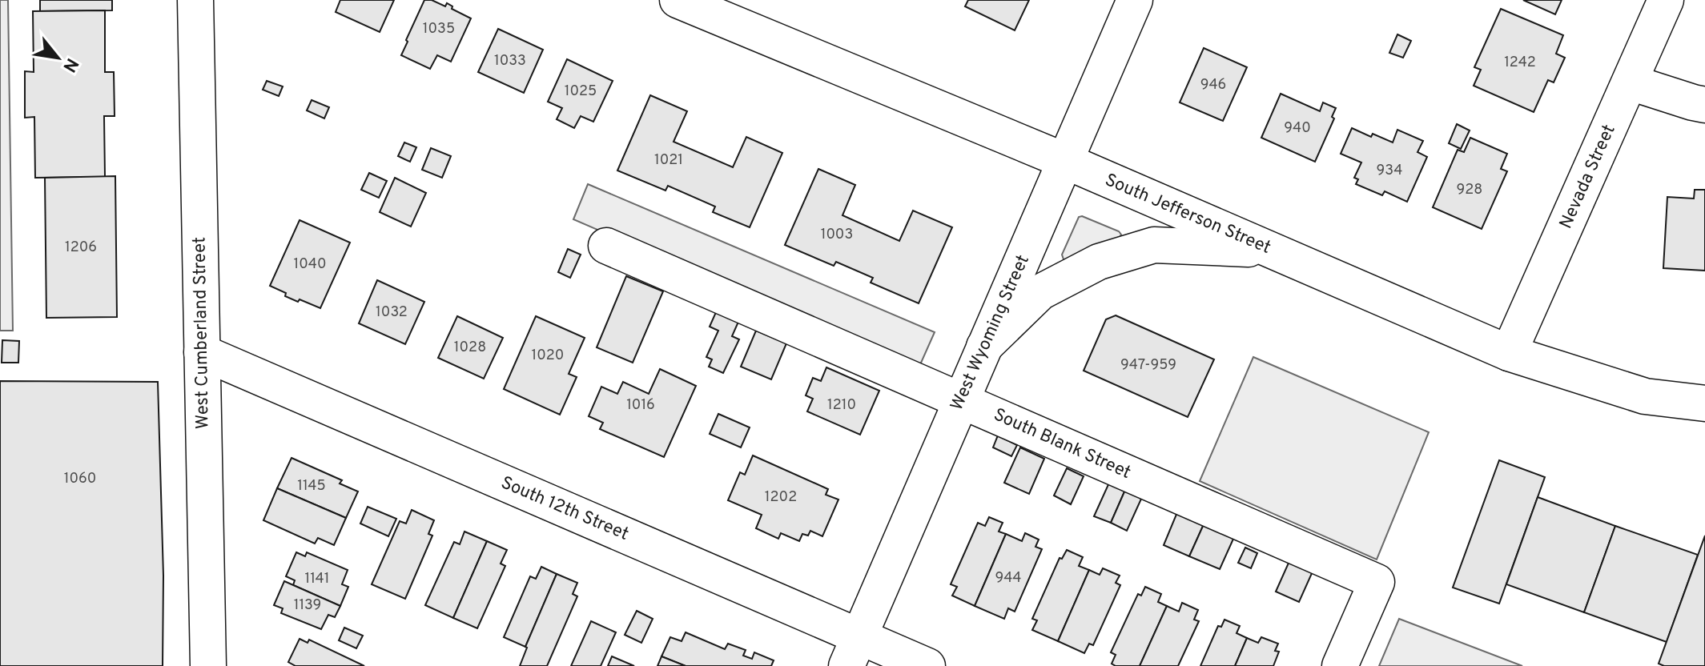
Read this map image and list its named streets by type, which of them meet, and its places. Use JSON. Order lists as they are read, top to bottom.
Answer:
{
  "streets": {
    "street": [
      "Nevada Street",
      "South Jefferson Street",
      "West Cumberland Street",
      "West Wyoming Street",
      "South Blank Street",
      "South 12th Street"
    ]
  },
  "crossings": [
    ["Nevada Street", "South Jefferson Street"],
    ["South Jefferson Street", "West Wyoming Street"],
    ["West Cumberland Street", "South 12th Street"],
    ["West Wyoming Street", "South Blank Street"],
    ["West Wyoming Street", "South 12th Street"]
  ],
  "house_numbers": [
    "1035",
    "1033",
    "1242",
    "946",
    "1025",
    "940",
    "1021",
    "934",
    "928",
    "1003",
    "1206",
    "1040",
    "1032",
    "1028",
    "1020",
    "947-959",
    "1016",
    "1210",
    "1060",
    "1145",
    "1202",
    "944",
    "1141",
    "1139"
  ],
  "north": "bottom right"
}
